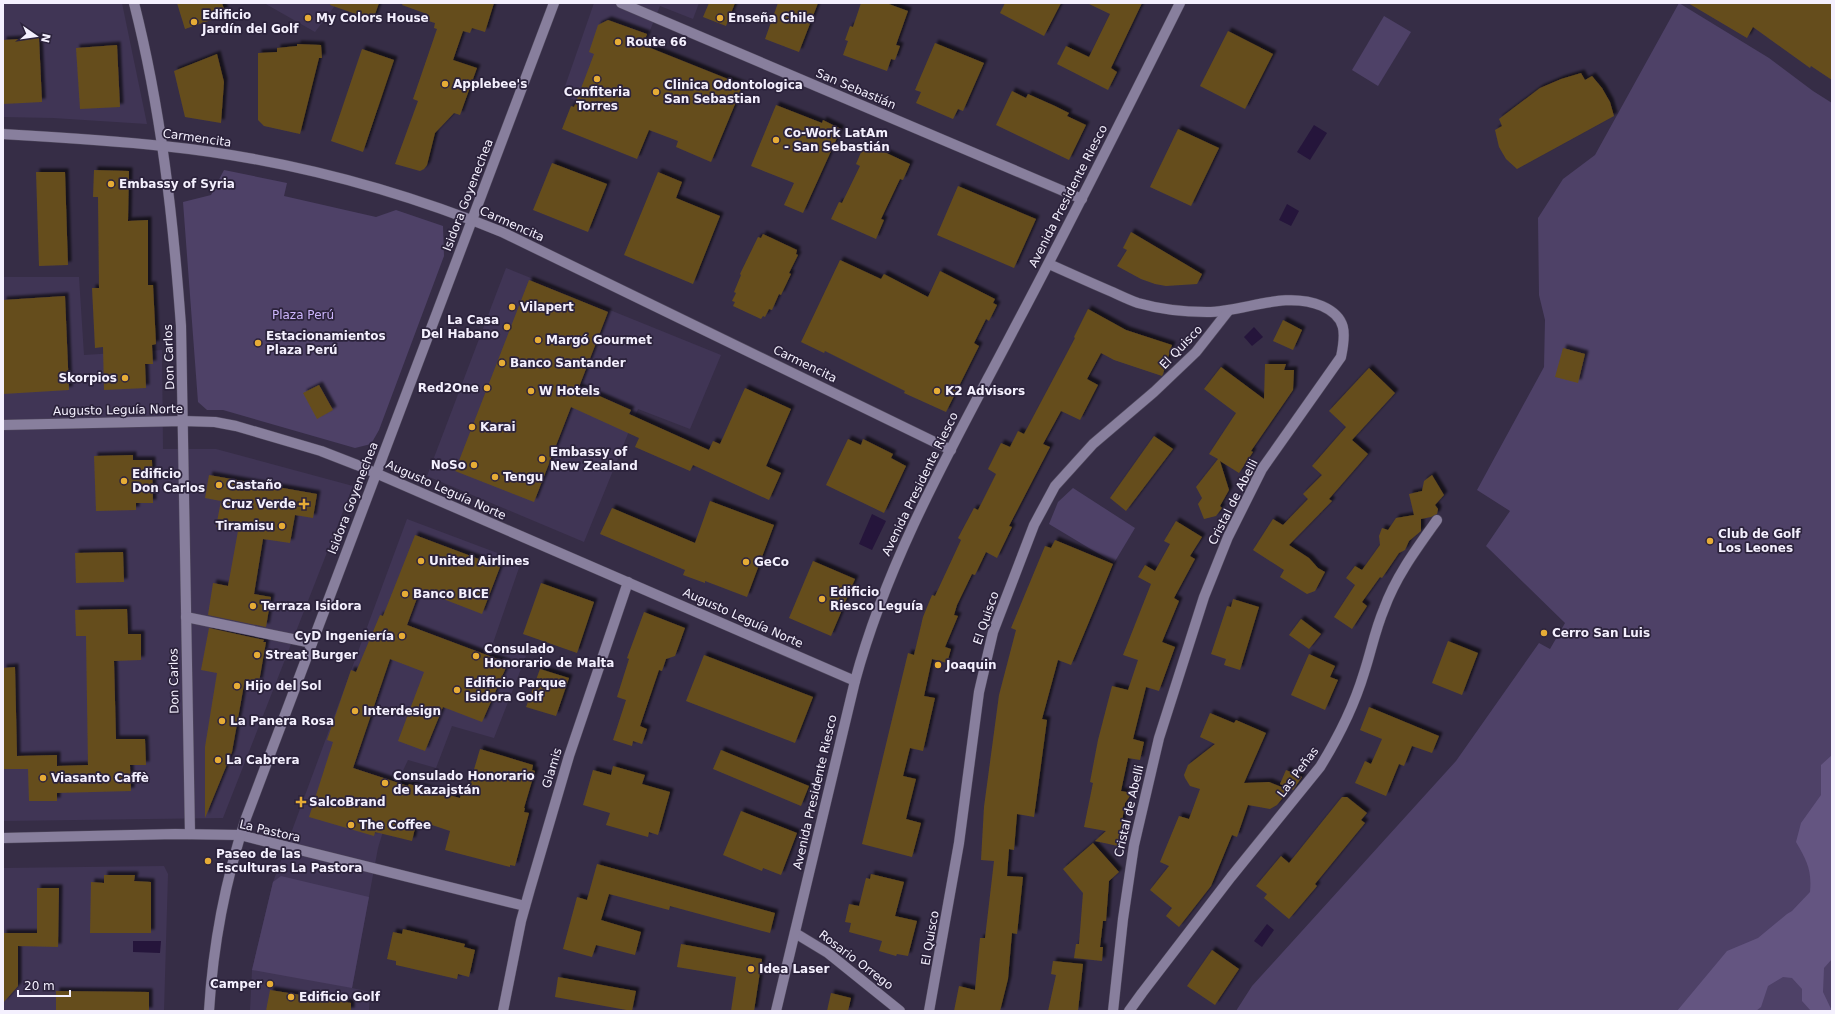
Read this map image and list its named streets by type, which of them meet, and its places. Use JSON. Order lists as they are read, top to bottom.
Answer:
{
  "streets": {
    "street": [
      "San Sebastián",
      "Carmencita",
      "Isidora Goyenechea",
      "Avenida Presidente Riesco",
      "El Quisco",
      "Don Carlos",
      "Augusto Leguía Norte",
      "Cristal de Abelli",
      "Glamis",
      "Las Peñas",
      "La Pastora",
      "Rosario Orrego"
    ]
  },
  "crossings": [
    ["San Sebastián", "Avenida Presidente Riesco"],
    ["Carmencita", "Isidora Goyenechea"],
    ["Carmencita", "Avenida Presidente Riesco"],
    ["Carmencita", "Don Carlos"],
    ["Isidora Goyenechea", "Augusto Leguía Norte"],
    ["Isidora Goyenechea", "La Pastora"],
    ["Avenida Presidente Riesco", "Augusto Leguía Norte"],
    ["Avenida Presidente Riesco", "Cristal de Abelli"],
    ["Avenida Presidente Riesco", "Rosario Orrego"],
    ["El Quisco", "Cristal de Abelli"],
    ["Don Carlos", "Augusto Leguía Norte"],
    ["Don Carlos", "La Pastora"],
    ["Augusto Leguía Norte", "Glamis"],
    ["Glamis", "La Pastora"]
  ],
  "parks": ["Plaza Perú"],
  "places": {
    "other": [
      "My Colors House",
      "Enseña Chile",
      "Edificio Jardín del Golf",
      "Route 66",
      "Confiteria Torres",
      "Applebee's",
      "Clinica Odontologica San Sebastian",
      "Co-Work LatAm - San Sebastián",
      "Embassy of Syria",
      "Vilapert",
      "La Casa Del Habano",
      "Margó Gourmet",
      "Estacionamientos Plaza Perú",
      "Banco Santander",
      "Skorpios",
      "Red2One",
      "W Hotels",
      "K2 Advisors",
      "Karai",
      "Embassy of New Zealand",
      "NoSo",
      "Tengu",
      "Edificio Don Carlos",
      "Castaño",
      "Tiramisu",
      "Club de Golf Los Leones",
      "United Airlines",
      "GeCo",
      "Banco BICE",
      "Edificio Riesco Leguía",
      "Terraza Isidora",
      "Cerro San Luis",
      "CyD Ingeniería",
      "Streat Burger",
      "Consulado Honorario de Malta",
      "Joaquin",
      "Hijo del Sol",
      "Edificio Parque Isidora Golf",
      "Interdesign",
      "La Panera Rosa",
      "La Cabrera",
      "Viasanto Caffè",
      "Consulado Honorario de Kazajstán",
      "The Coffee",
      "Paseo de las Esculturas La Pastora",
      "Idea Laser",
      "Camper",
      "Edificio Golf"
    ],
    "health": ["Cruz Verde", "SalcoBrand"]
  },
  "scale_bar": "20 m",
  "north": "right"
}
